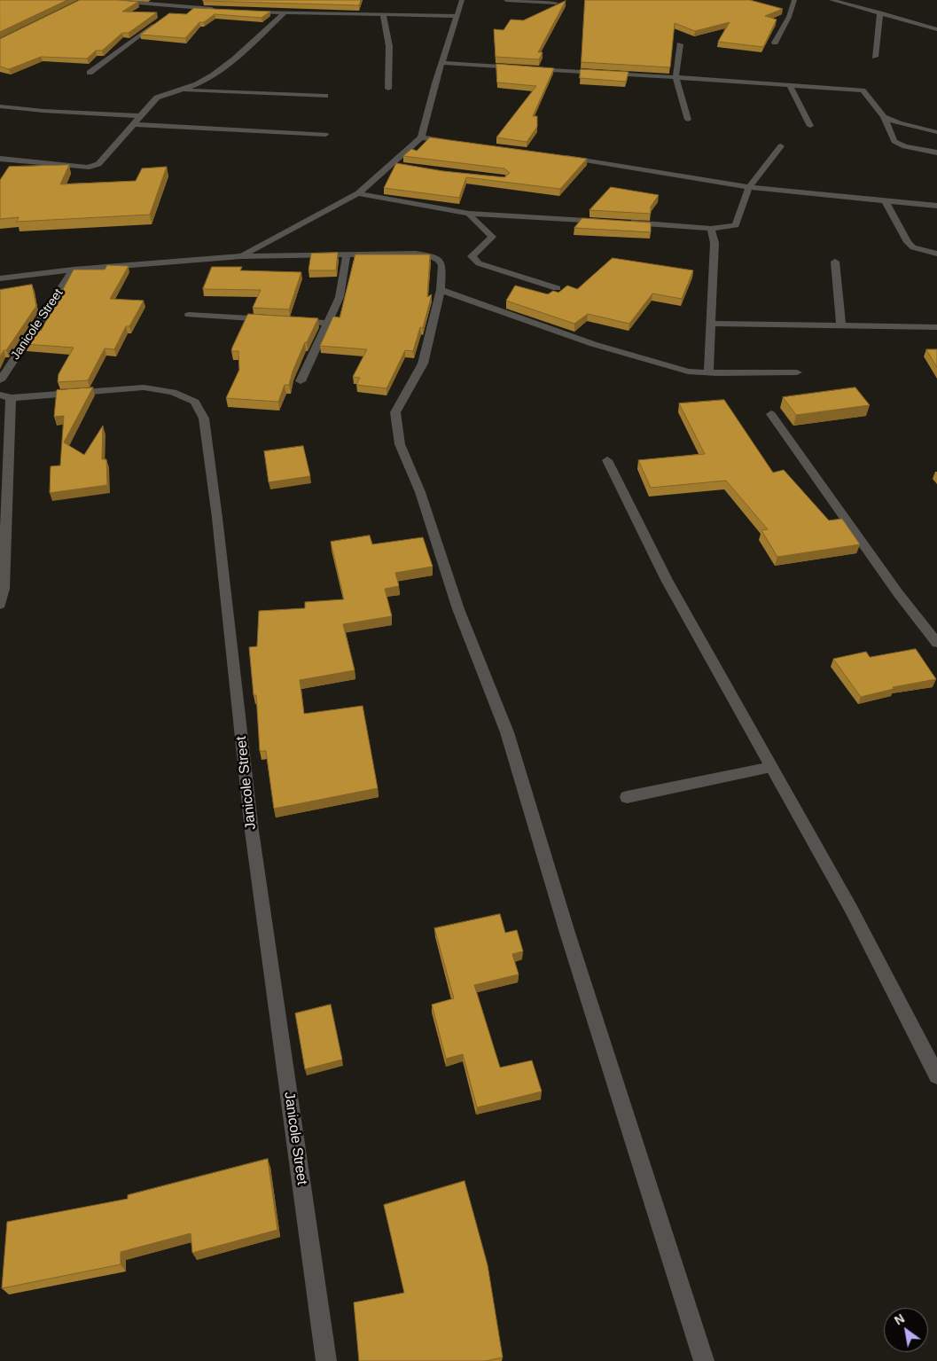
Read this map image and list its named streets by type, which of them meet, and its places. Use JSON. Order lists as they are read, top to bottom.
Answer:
{
  "streets": {
    "street": ["Janicole Street"]
  },
  "north": "top left"
}
